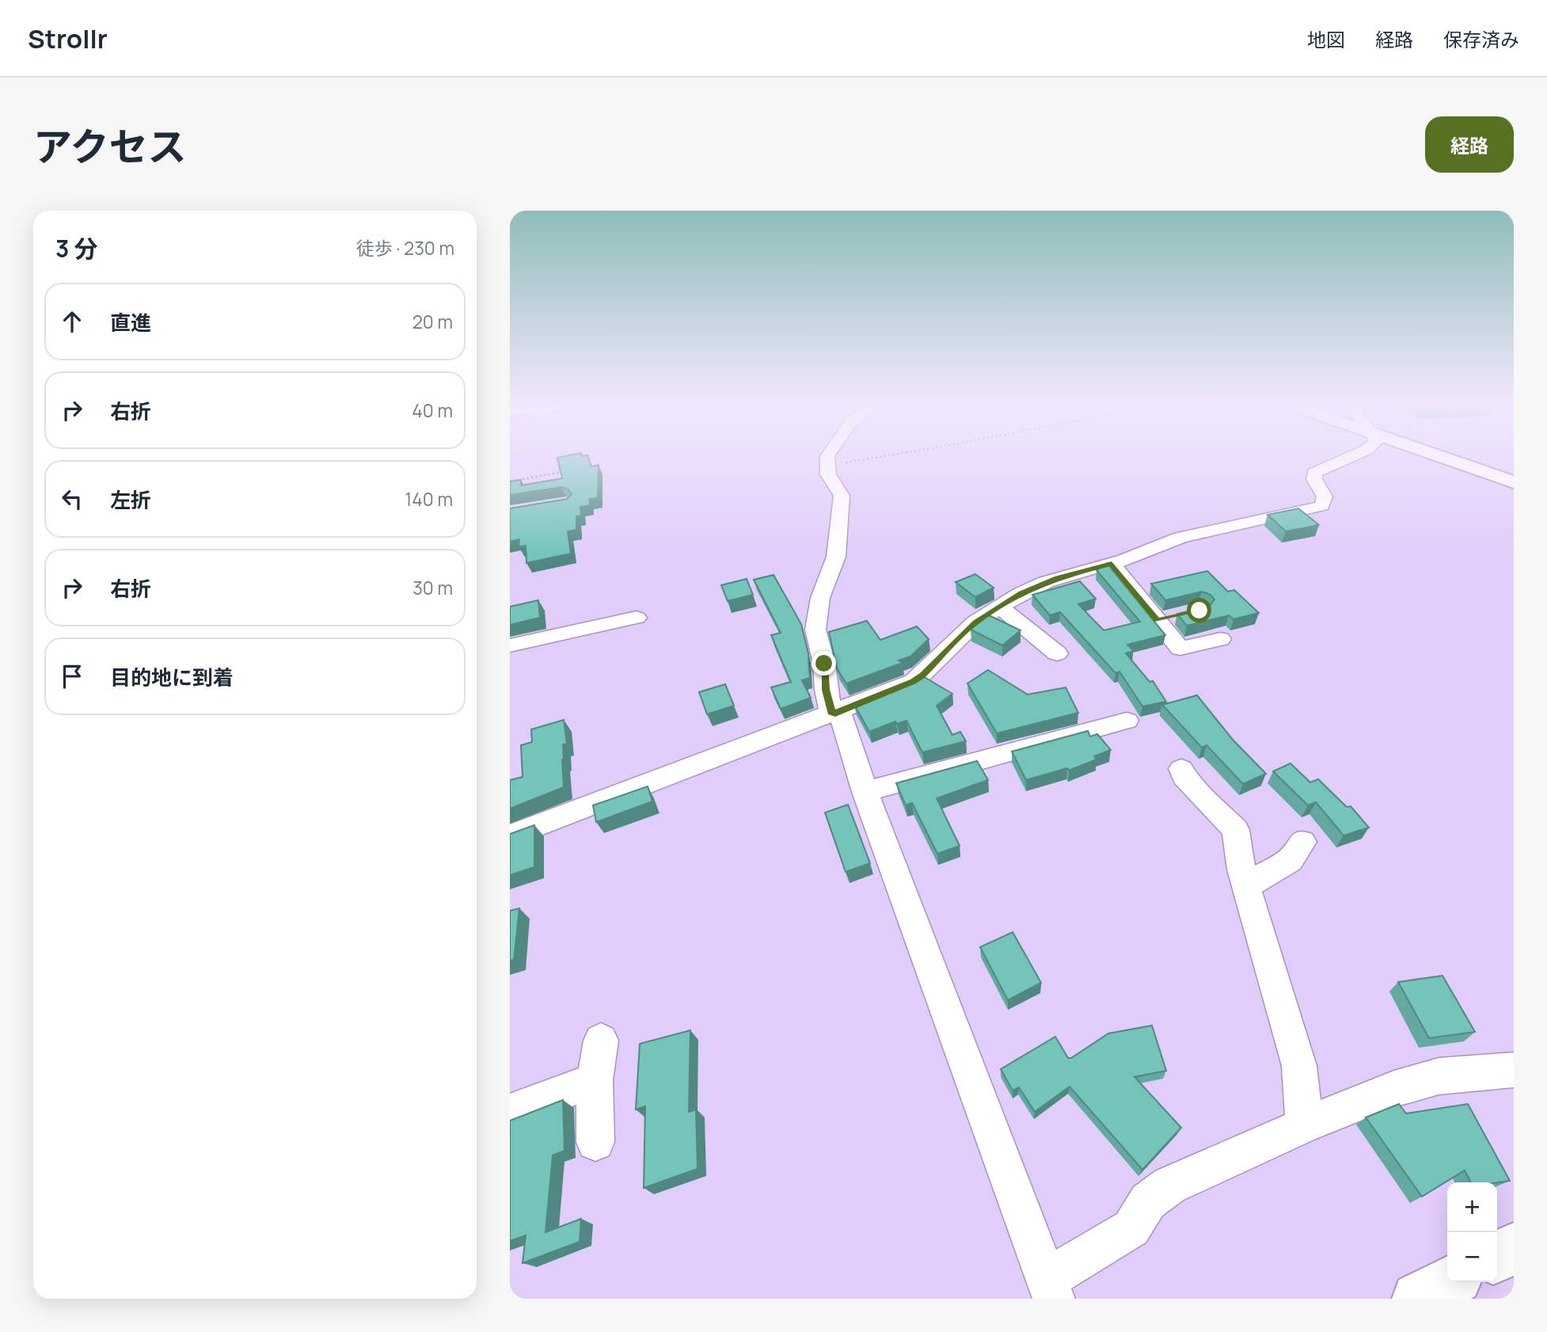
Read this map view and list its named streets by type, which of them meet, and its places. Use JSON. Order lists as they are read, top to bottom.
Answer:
{
  "page": {
    "header": "Strollr",
    "nav": ["地図", "経路", "保存済み"],
    "title": "アクセス",
    "buttons": "経路",
    "heading": ["3 分", "徒歩 · 230 m"],
    "list": [
      ["直進", "20 m"],
      ["右折", "40 m"],
      ["左折", "140 m"],
      ["右折", "30 m"],
      "目的地に到着"
    ],
    "map_buttons": ["+", "−"]
  }
}
